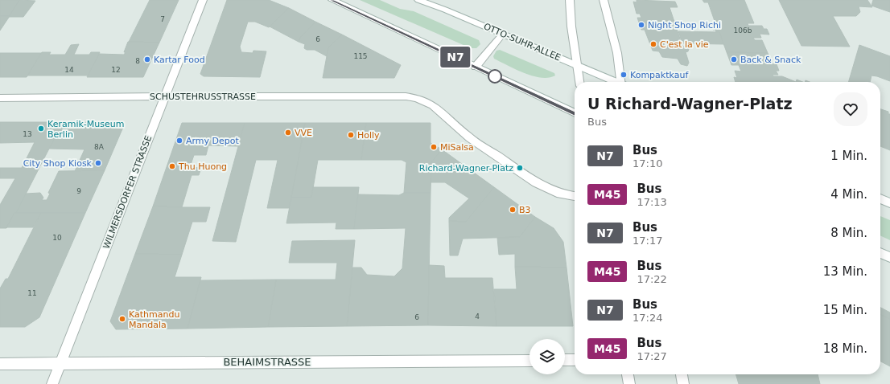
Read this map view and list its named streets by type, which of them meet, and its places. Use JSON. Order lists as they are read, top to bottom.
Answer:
{
  "streets": {
    "street": [
      "OTTO-SUHR-ALLEE",
      "SCHUSTEHRUSSTRASSE",
      "WILMERSDORFER STRASSE",
      "BEHAIMSTRASSE"
    ]
  },
  "crossings": [
    ["SCHUSTEHRUSSTRASSE", "WILMERSDORFER STRASSE"],
    ["WILMERSDORFER STRASSE", "BEHAIMSTRASSE"]
  ],
  "places": [
    "Night Shop Richi",
    "C'est la vie",
    "Kartar Food",
    "Back & Snack",
    "Kompaktkauf",
    "Keramik-Museum Berlin",
    "VVE",
    "Holly",
    "Army Depot",
    "MiSalsa",
    "City Shop Kiosk",
    "Thu Huong",
    "Richard-Wagner-Platz",
    "B3",
    "Kathmandu Mandala"
  ],
  "lines": ["bus line N7"],
  "house_numbers": [
    "7",
    "106b",
    "6",
    "115",
    "8",
    "14",
    "12",
    "13",
    "8A",
    "9",
    "10",
    "11",
    "4",
    "6"
  ],
  "page": {
    "on_map": "N7",
    "heading": ["U Richard-Wagner-Platz", "Bus"],
    "list": [
      {
        "mark": "N7",
        "name": "Bus",
        "note": "17:10",
        "value": "1 Min."
      },
      {
        "mark": "M45",
        "name": "Bus",
        "note": "17:13",
        "value": "4 Min."
      },
      {
        "mark": "N7",
        "name": "Bus",
        "note": "17:17",
        "value": "8 Min."
      },
      {
        "mark": "M45",
        "name": "Bus",
        "note": "17:22",
        "value": "13 Min."
      },
      {
        "mark": "N7",
        "name": "Bus",
        "note": "17:24",
        "value": "15 Min."
      },
      {
        "mark": "M45",
        "name": "Bus",
        "note": "17:27",
        "value": "18 Min."
      }
    ]
  }
}
